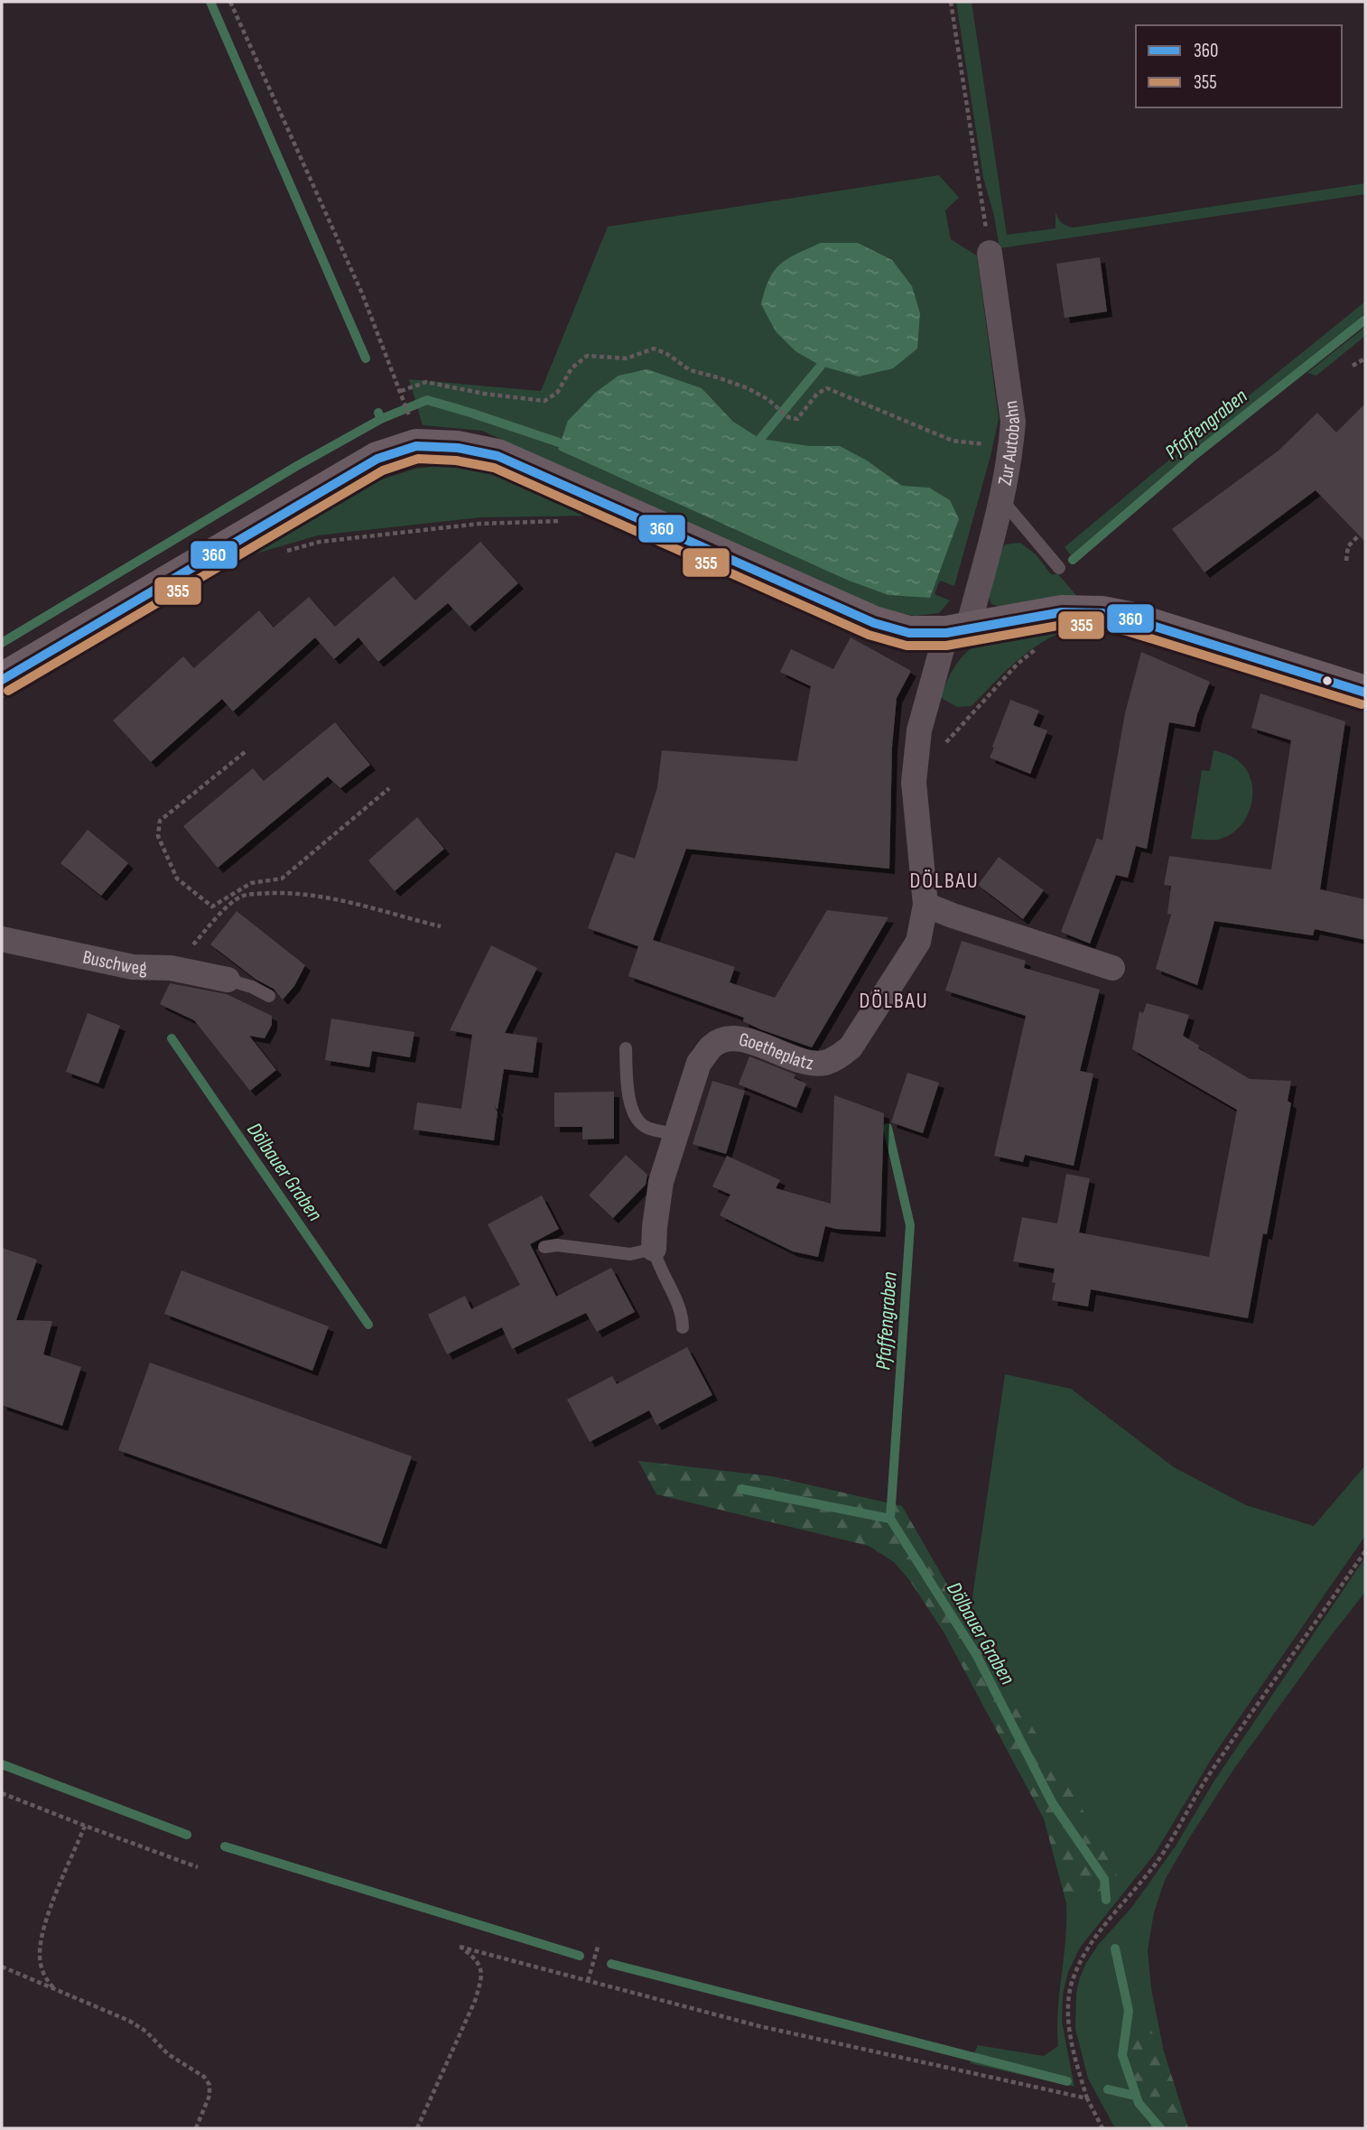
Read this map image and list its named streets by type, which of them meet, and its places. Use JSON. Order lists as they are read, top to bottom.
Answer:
{
  "streets": {
    "street": ["Zur Autobahn", "Buschweg", "Goetheplatz"]
  },
  "crossings": [
    ["Zur Autobahn", "Goetheplatz"]
  ],
  "districts": ["DÖLBAU", "DÖLBAU"],
  "water": ["Pfaffengraben", "Dölbauer Graben"],
  "lines": ["transit line 360", "transit line 355"],
  "legend": ["360", "355"]
}
